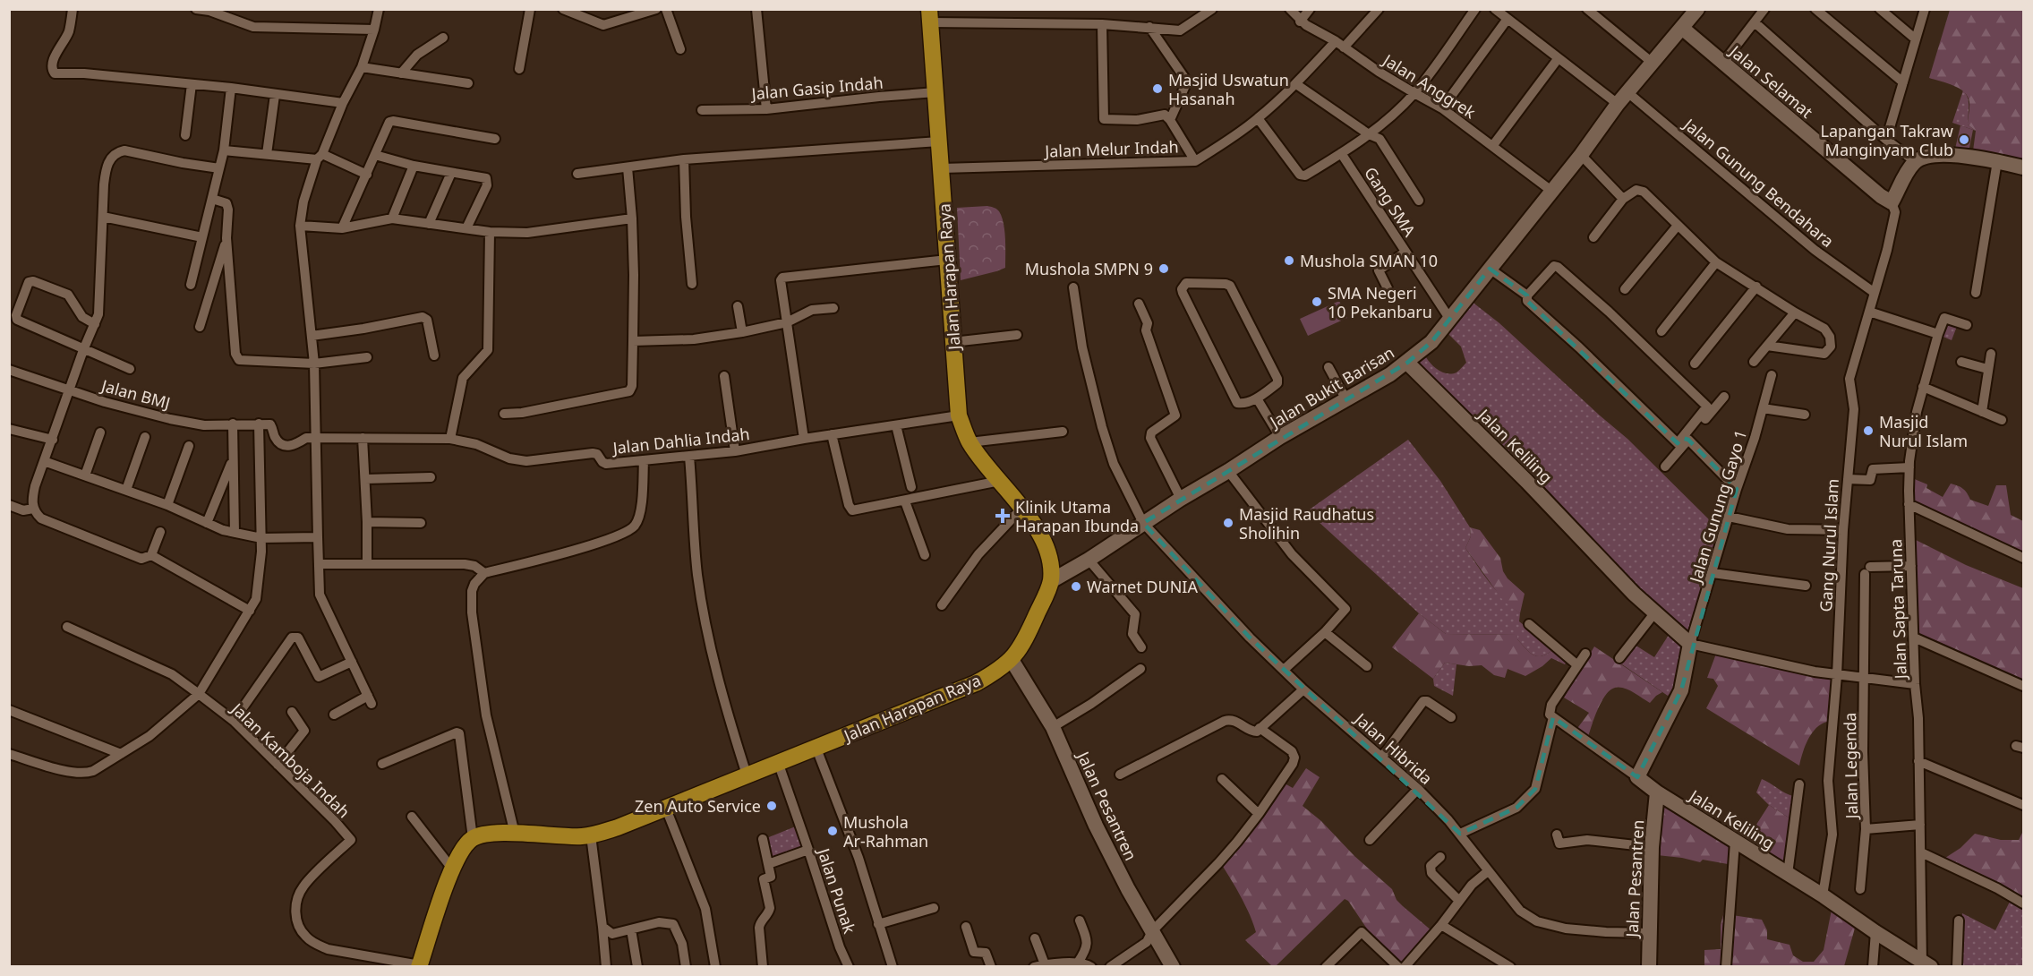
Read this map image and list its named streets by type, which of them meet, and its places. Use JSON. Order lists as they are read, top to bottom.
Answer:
{
  "streets": {
    "main road": ["Jalan Harapan Raya"],
    "street": [
      "Jalan Selamat",
      "Jalan Anggrek",
      "Jalan Gasip Indah",
      "Jalan Melur Indah",
      "Jalan Gunung Bendahara",
      "Gang SMA",
      "Jalan Bukit Barisan",
      "Jalan BMJ",
      "Jalan Dahlia Indah",
      "Jalan Keliling",
      "Jalan Gunung Gayo 1",
      "Gang Nurul Islam",
      "Jalan Sapta Taruna",
      "Jalan Hibrida",
      "Jalan Kamboja Indah",
      "Jalan Legenda",
      "Jalan Pesantren",
      "Jalan Punak"
    ]
  },
  "crossings": [
    ["Jalan Selamat", "Jalan Bukit Barisan"],
    ["Jalan Selamat", "Gang Nurul Islam"],
    ["Jalan Anggrek", "Jalan Melur Indah"],
    ["Jalan Anggrek", "Jalan Bukit Barisan"],
    ["Jalan Gasip Indah", "Jalan Harapan Raya"],
    ["Jalan Melur Indah", "Jalan Harapan Raya"],
    ["Jalan Gunung Bendahara", "Jalan Bukit Barisan"],
    ["Jalan Gunung Bendahara", "Gang Nurul Islam"],
    ["Gang SMA", "Jalan Bukit Barisan"],
    ["Jalan Harapan Raya", "Jalan Bukit Barisan"],
    ["Jalan Harapan Raya", "Jalan Dahlia Indah"],
    ["Jalan Harapan Raya", "Jalan Pesantren"],
    ["Jalan Harapan Raya", "Jalan Punak"],
    ["Jalan Bukit Barisan", "Jalan Keliling"],
    ["Jalan Bukit Barisan", "Jalan Hibrida"],
    ["Jalan BMJ", "Jalan Dahlia Indah"],
    ["Jalan Keliling", "Jalan Gunung Gayo 1"],
    ["Jalan Keliling", "Gang Nurul Islam"],
    ["Jalan Keliling", "Jalan Sapta Taruna"],
    ["Jalan Keliling", "Jalan Legenda"],
    ["Jalan Keliling", "Jalan Pesantren"],
    ["Jalan Sapta Taruna", "Jalan Legenda"],
    ["Jalan Hibrida", "Jalan Pesantren"]
  ],
  "places": {
    "other": [
      "Masjid Uswatun Hasanah",
      "Lapangan Takraw Manginyam Club",
      "Mushola SMAN 10",
      "Mushola SMPN 9",
      "SMA Negeri 10 Pekanbaru",
      "Masjid Nurul Islam",
      "Masjid Raudhatus Sholihin",
      "Warnet DUNIA",
      "Zen Auto Service",
      "Mushola Ar-Rahman"
    ],
    "health": ["Klinik Utama Harapan Ibunda"]
  }
}
